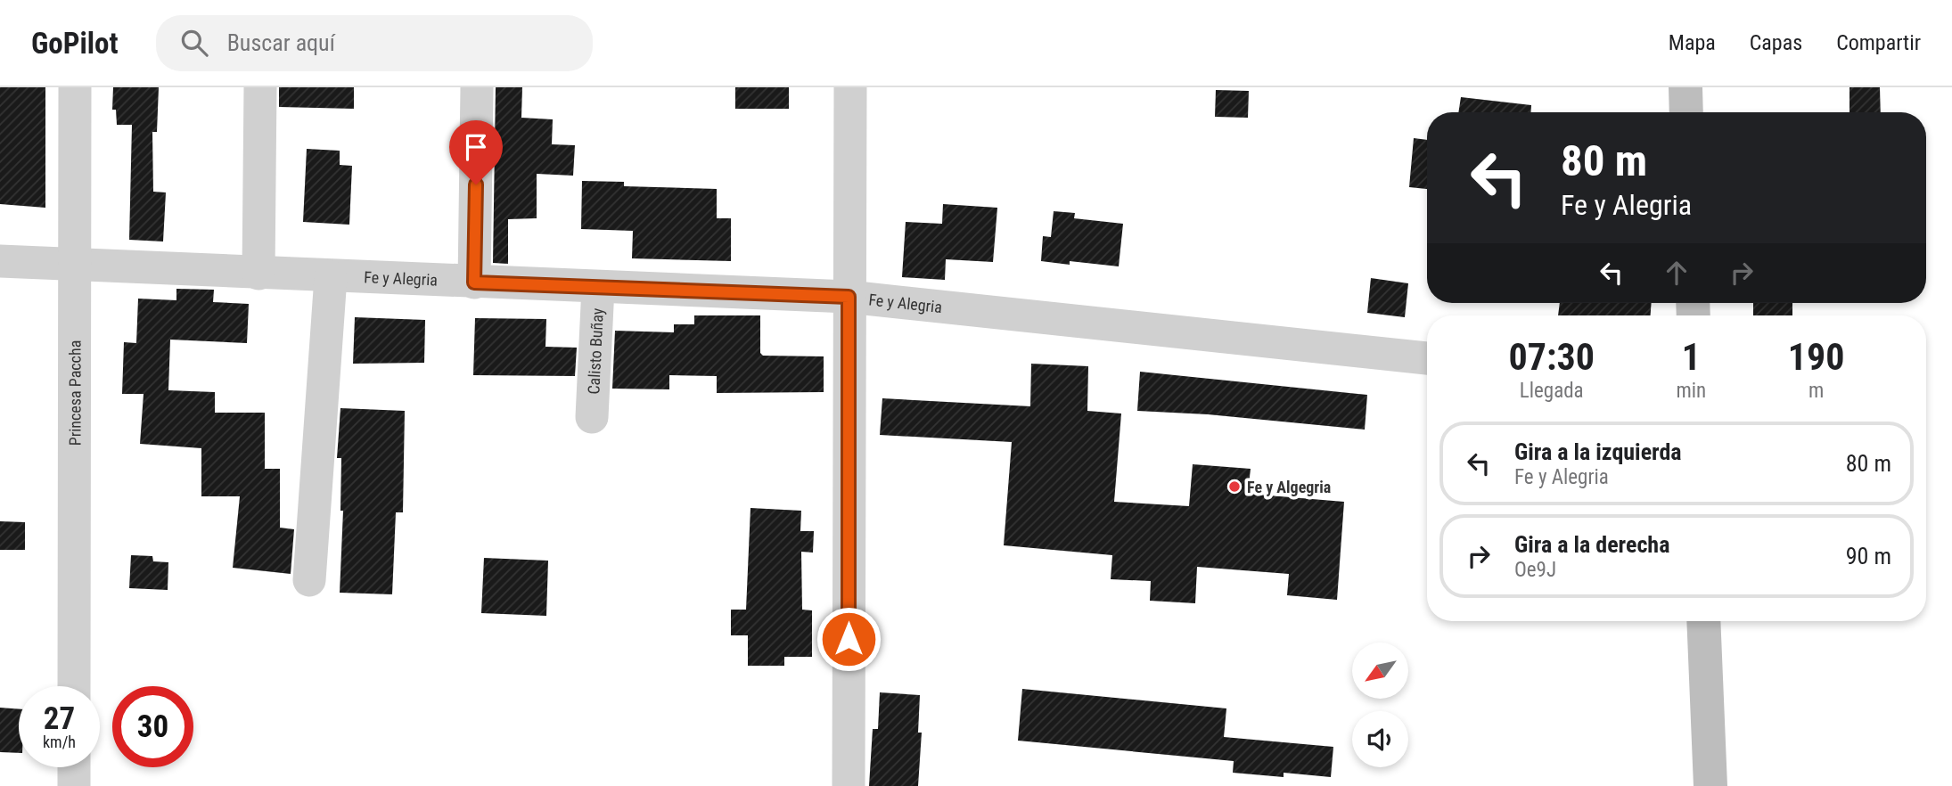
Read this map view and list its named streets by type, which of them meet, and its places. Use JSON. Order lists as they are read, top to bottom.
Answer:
{
  "streets": {
    "street": ["Fe y Alegria", "Calisto Buñay", "Princesa Paccha"]
  },
  "crossings": [
    ["Fe y Alegria", "Calisto Buñay"],
    ["Fe y Alegria", "Princesa Paccha"]
  ],
  "places": ["Fe y Algegria"],
  "north": "bottom left",
  "page": {
    "header": "GoPilot",
    "search": "Buscar aquí",
    "nav": ["Mapa", "Capas", "Compartir"],
    "turn": ["80 m", "Fe y Alegria"],
    "eta": [
      "07:30",
      "Llegada",
      "1",
      "min",
      "190",
      "m"
    ],
    "list": [
      {
        "name": "Gira a la izquierda",
        "note": "Fe y Alegria",
        "value": "80 m"
      },
      {
        "name": "Gira a la derecha",
        "note": "Oe9J",
        "value": "90 m"
      }
    ],
    "speed": "27 km/h",
    "limit": "30"
  }
}
